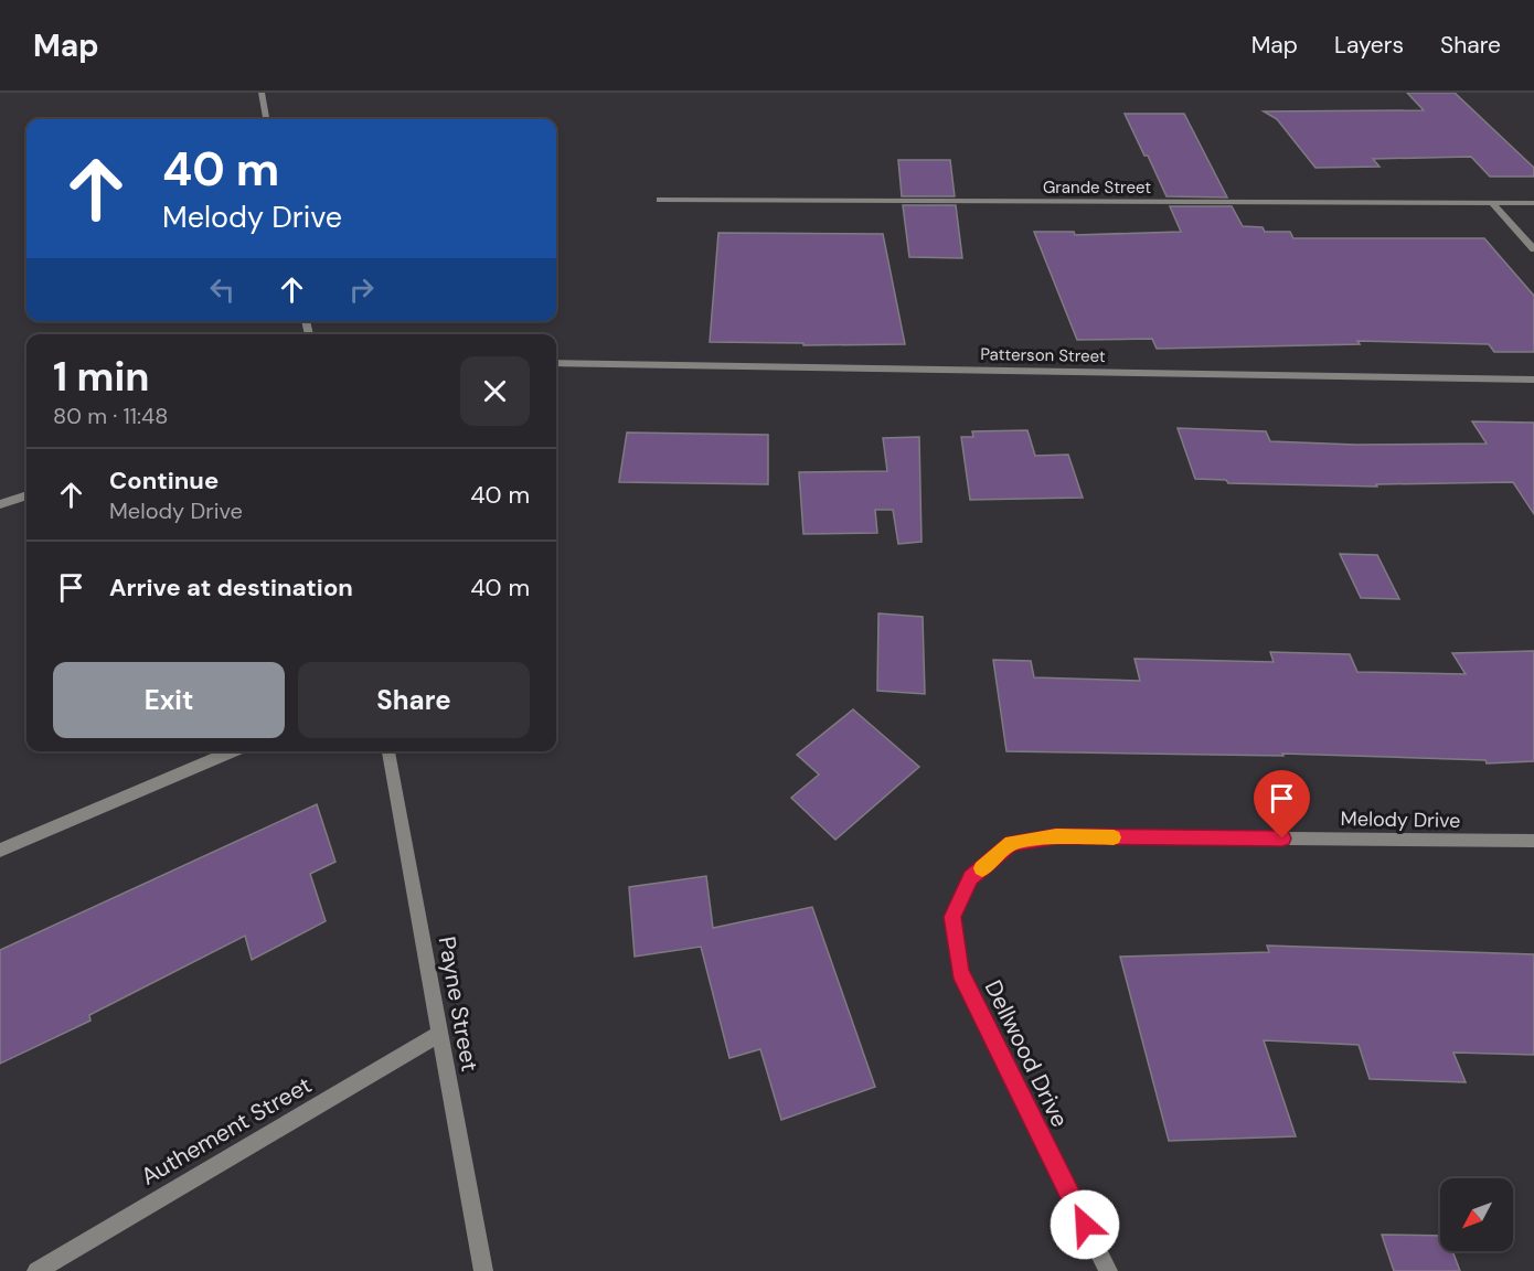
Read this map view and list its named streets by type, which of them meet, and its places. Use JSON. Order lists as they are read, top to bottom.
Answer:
{
  "streets": {
    "street": [
      "Grande Street",
      "Patterson Street",
      "Melody Drive",
      "Payne Street",
      "Dellwood Drive",
      "Authement Street"
    ]
  },
  "crossings": [
    ["Melody Drive", "Dellwood Drive"],
    ["Payne Street", "Authement Street"]
  ],
  "north": "bottom left",
  "page": {
    "header": "Map",
    "nav": ["Map", "Layers", "Share"],
    "turn": ["40 m", "Melody Drive"],
    "heading": ["1 min", "80 m · 11:48"],
    "list": [
      {
        "name": "Continue",
        "note": "Melody Drive",
        "value": "40 m"
      },
      {
        "name": "Arrive at destination",
        "value": "40 m"
      }
    ],
    "buttons": ["Exit", "Share"]
  }
}
